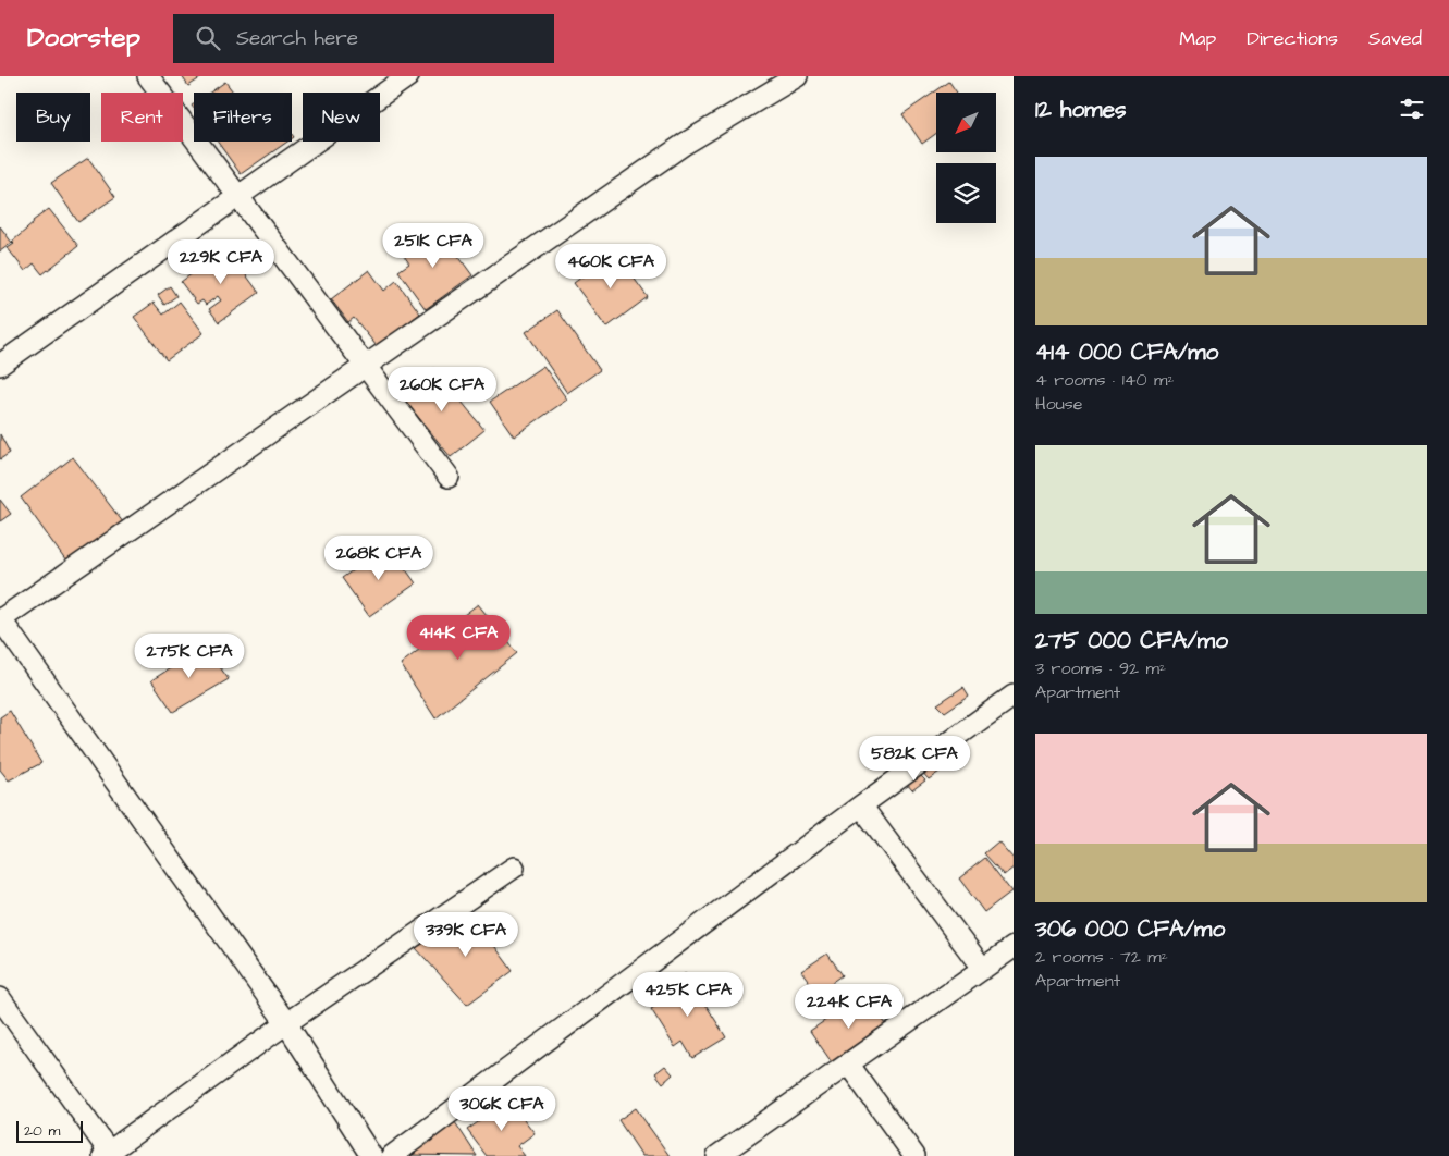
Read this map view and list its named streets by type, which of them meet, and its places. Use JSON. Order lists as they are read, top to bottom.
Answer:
{
  "scale_bar": "20 m",
  "north": "bottom left",
  "page": {
    "header": "Doorstep",
    "search": "Search here",
    "nav": ["Map", "Directions", "Saved"],
    "heading": "12 homes",
    "chip": [
      "Buy",
      "Rent",
      "Filters",
      "New"
    ],
    "list": [
      {
        "name": "414 000 CFA/mo",
        "note": "4 rooms · 140 m² · House"
      },
      {
        "name": "275 000 CFA/mo",
        "note": "3 rooms · 92 m² · Apartment"
      },
      {
        "name": "306 000 CFA/mo",
        "note": "2 rooms · 72 m² · Apartment"
      }
    ],
    "price": [
      "251K CFA",
      "229K CFA",
      "460K CFA",
      "260K CFA",
      "268K CFA",
      "414K CFA",
      "275K CFA",
      "582K CFA",
      "339K CFA",
      "425K CFA",
      "224K CFA",
      "306K CFA"
    ],
    "scale": "20 m"
  }
}
